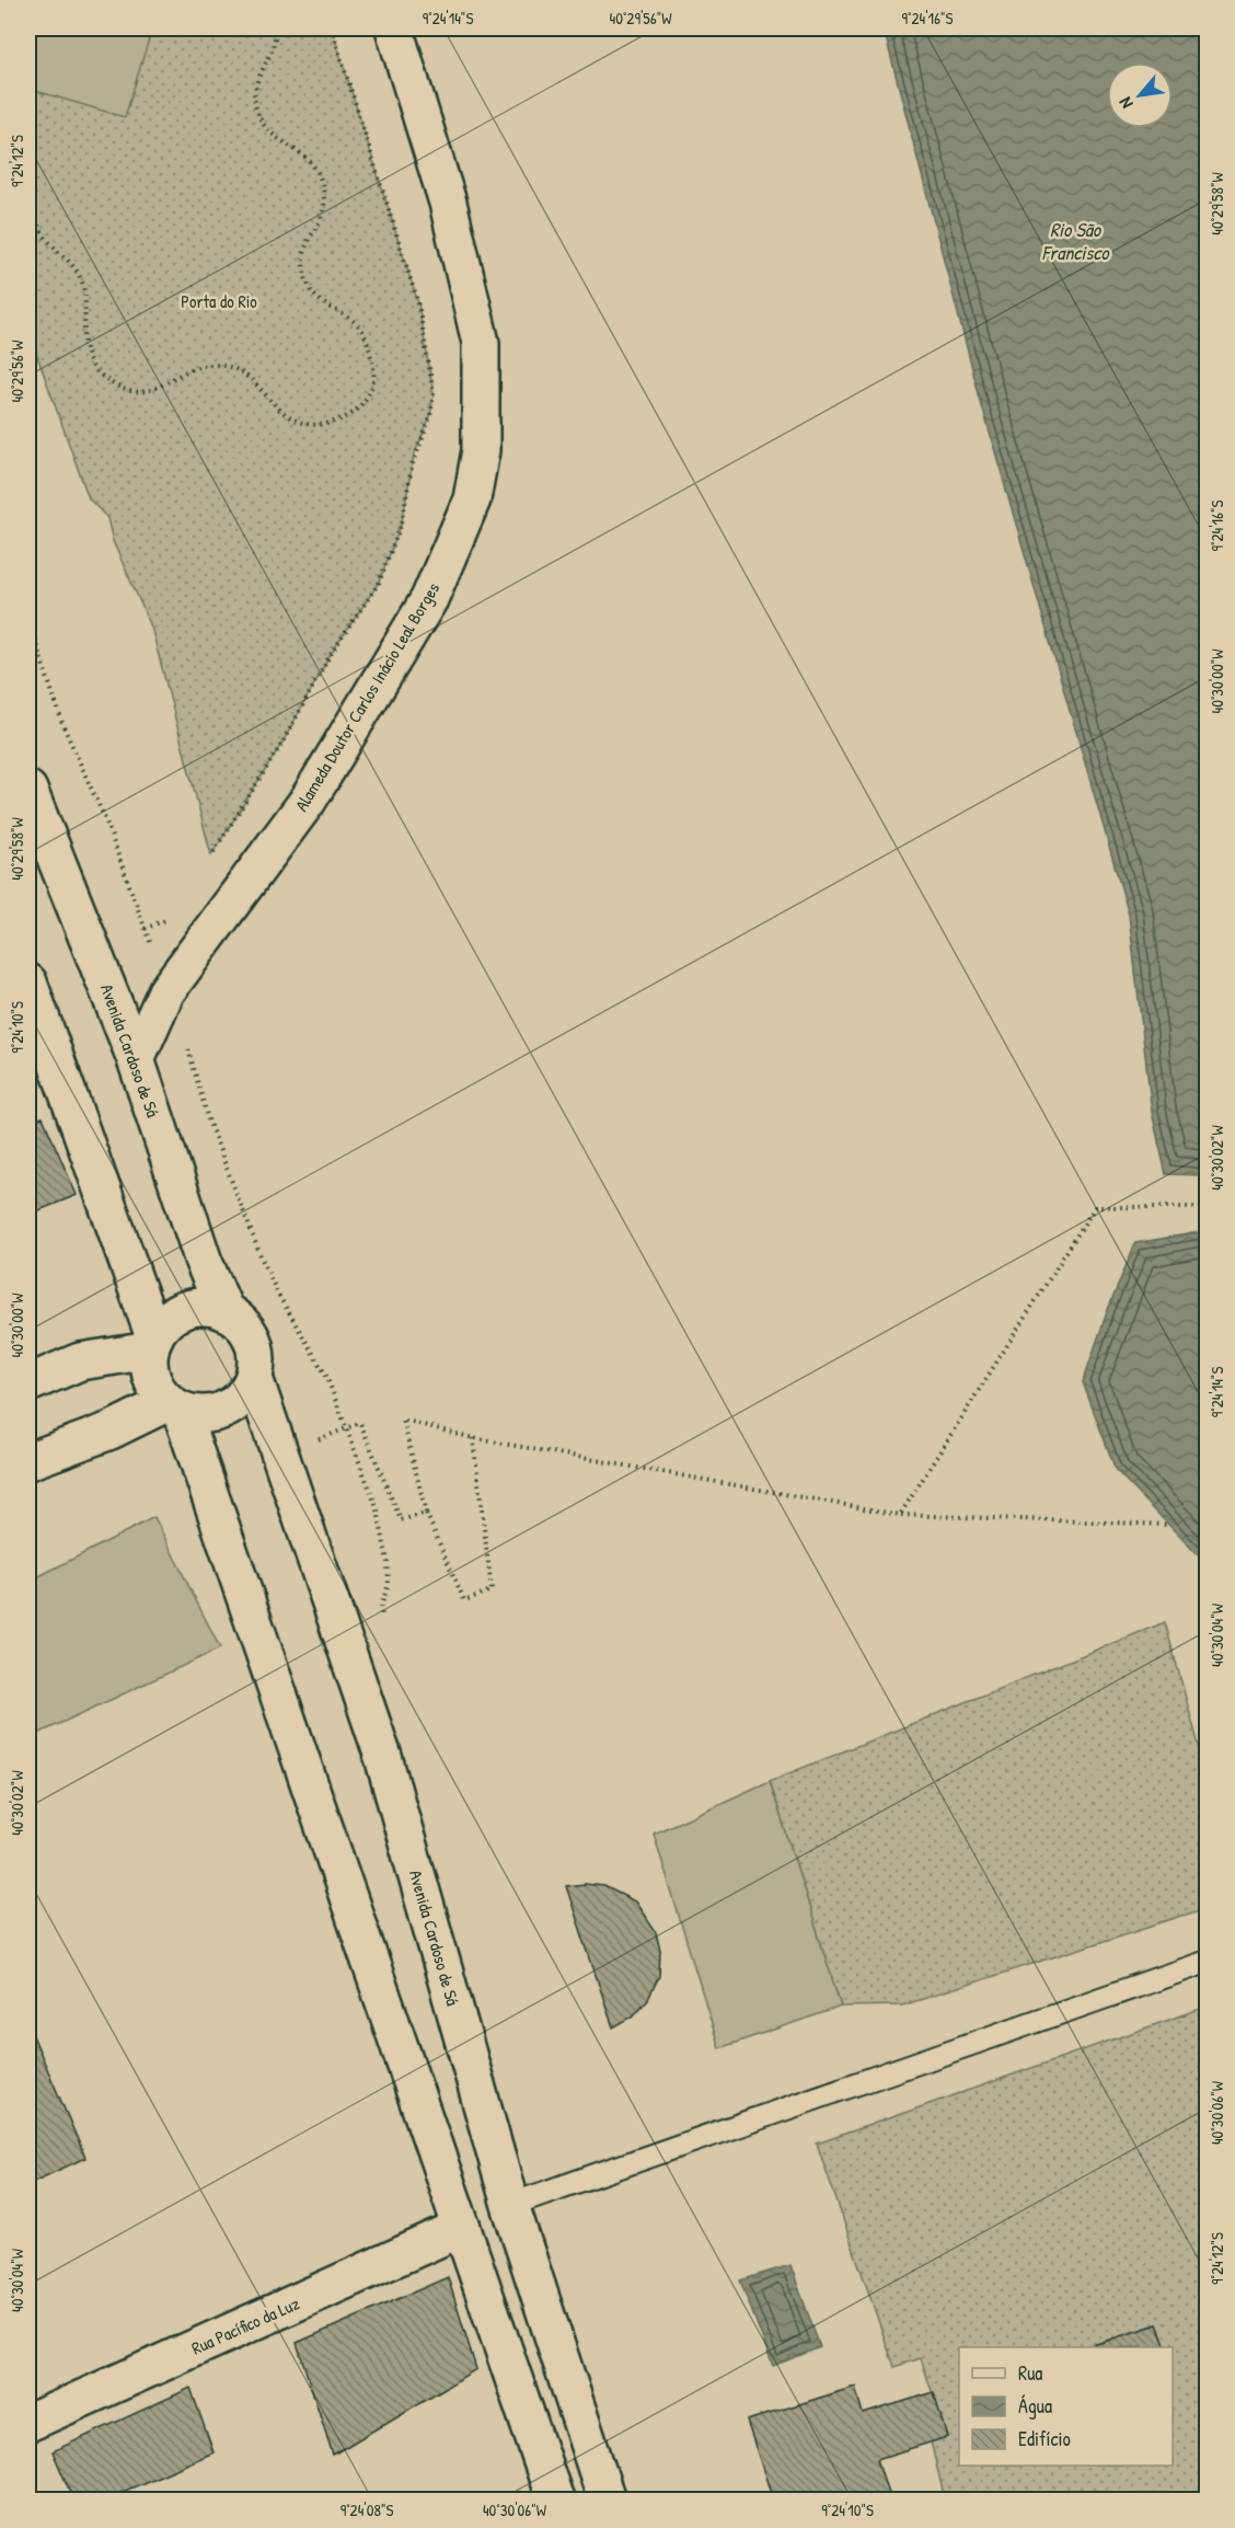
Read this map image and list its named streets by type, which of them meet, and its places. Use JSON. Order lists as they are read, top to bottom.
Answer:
{
  "streets": {
    "main road": ["Alameda Doutor Carlos Inácio Leal Borges", "Avenida Cardoso de Sá", "Rua Pacífico da Luz"]
  },
  "crossings": [
    ["Alameda Doutor Carlos Inácio Leal Borges", "Avenida Cardoso de Sá"]
  ],
  "water": ["Rio São Francisco"],
  "parks": ["Porta do Rio"],
  "legend": ["Rua", "Água", "Edifício"],
  "north": "bottom left",
  "coordinates": [
    "9°24'14\"S",
    "40°29'56\"W",
    "9°24'16\"S",
    "9°24'12\"S",
    "40°29'58\"W",
    "40°30'00\"W",
    "9°24'10\"S",
    "40°30'02\"W",
    "40°30'04\"W",
    "40°30'06\"W",
    "9°24'08\"S"
  ]
}
